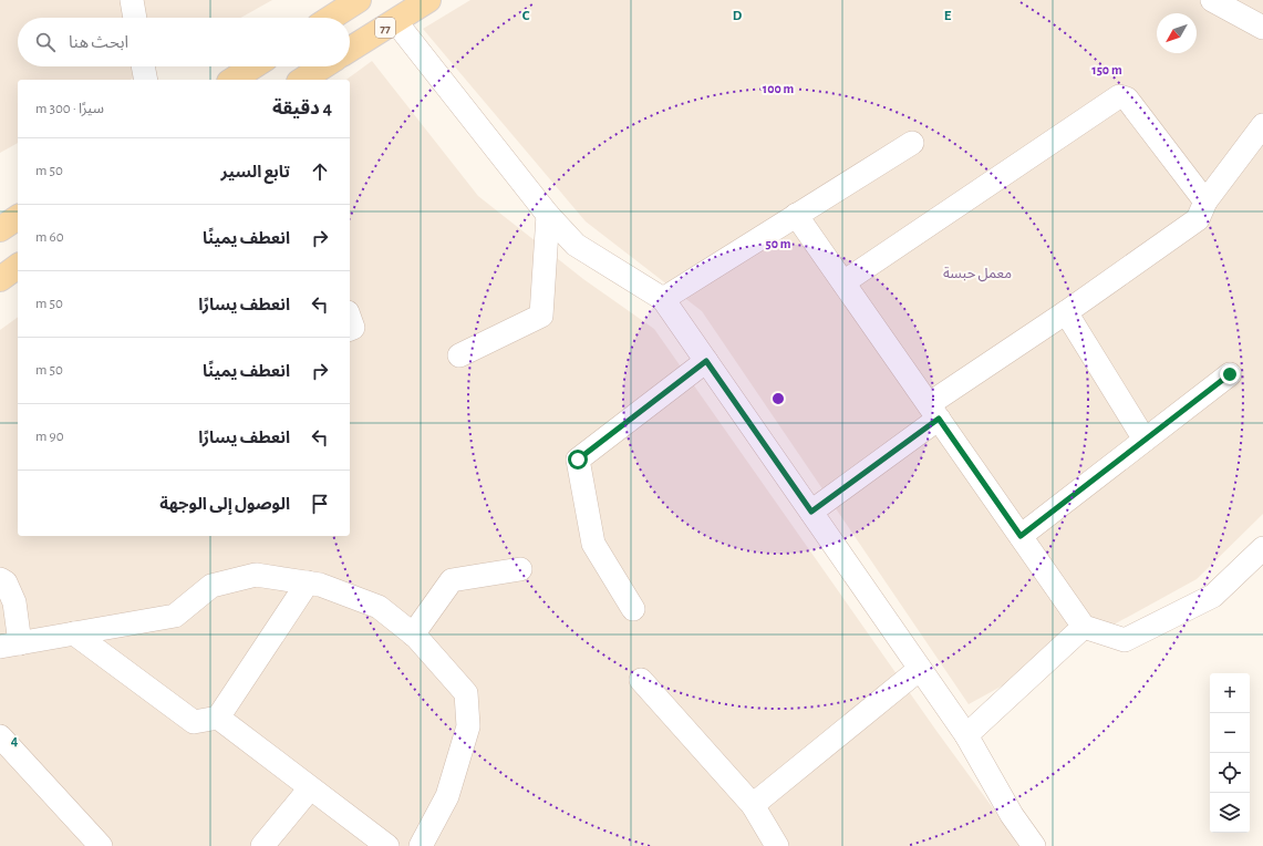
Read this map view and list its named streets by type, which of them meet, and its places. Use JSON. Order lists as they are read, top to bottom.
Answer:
{
  "streets": {
    "main road": ["77"]
  },
  "districts": ["معمل حبسة"],
  "north": "bottom left",
  "page": {
    "search": "ابحث هنا",
    "heading": ["4 دقيقة", "سيرًا · 300 m"],
    "list": [
      ["تابع السير", "50 m"],
      ["انعطف يمينًا", "60 m"],
      ["انعطف يسارًا", "50 m"],
      ["انعطف يمينًا", "50 m"],
      ["انعطف يسارًا", "90 m"],
      "الوصول إلى الوجهة"
    ],
    "map_buttons": ["+", "−"]
  },
  "grid": {
    "columns": ["C", "D", "E"],
    "rows": ["4"]
  },
  "rings": ["150 m", "100 m", "50 m"]
}
